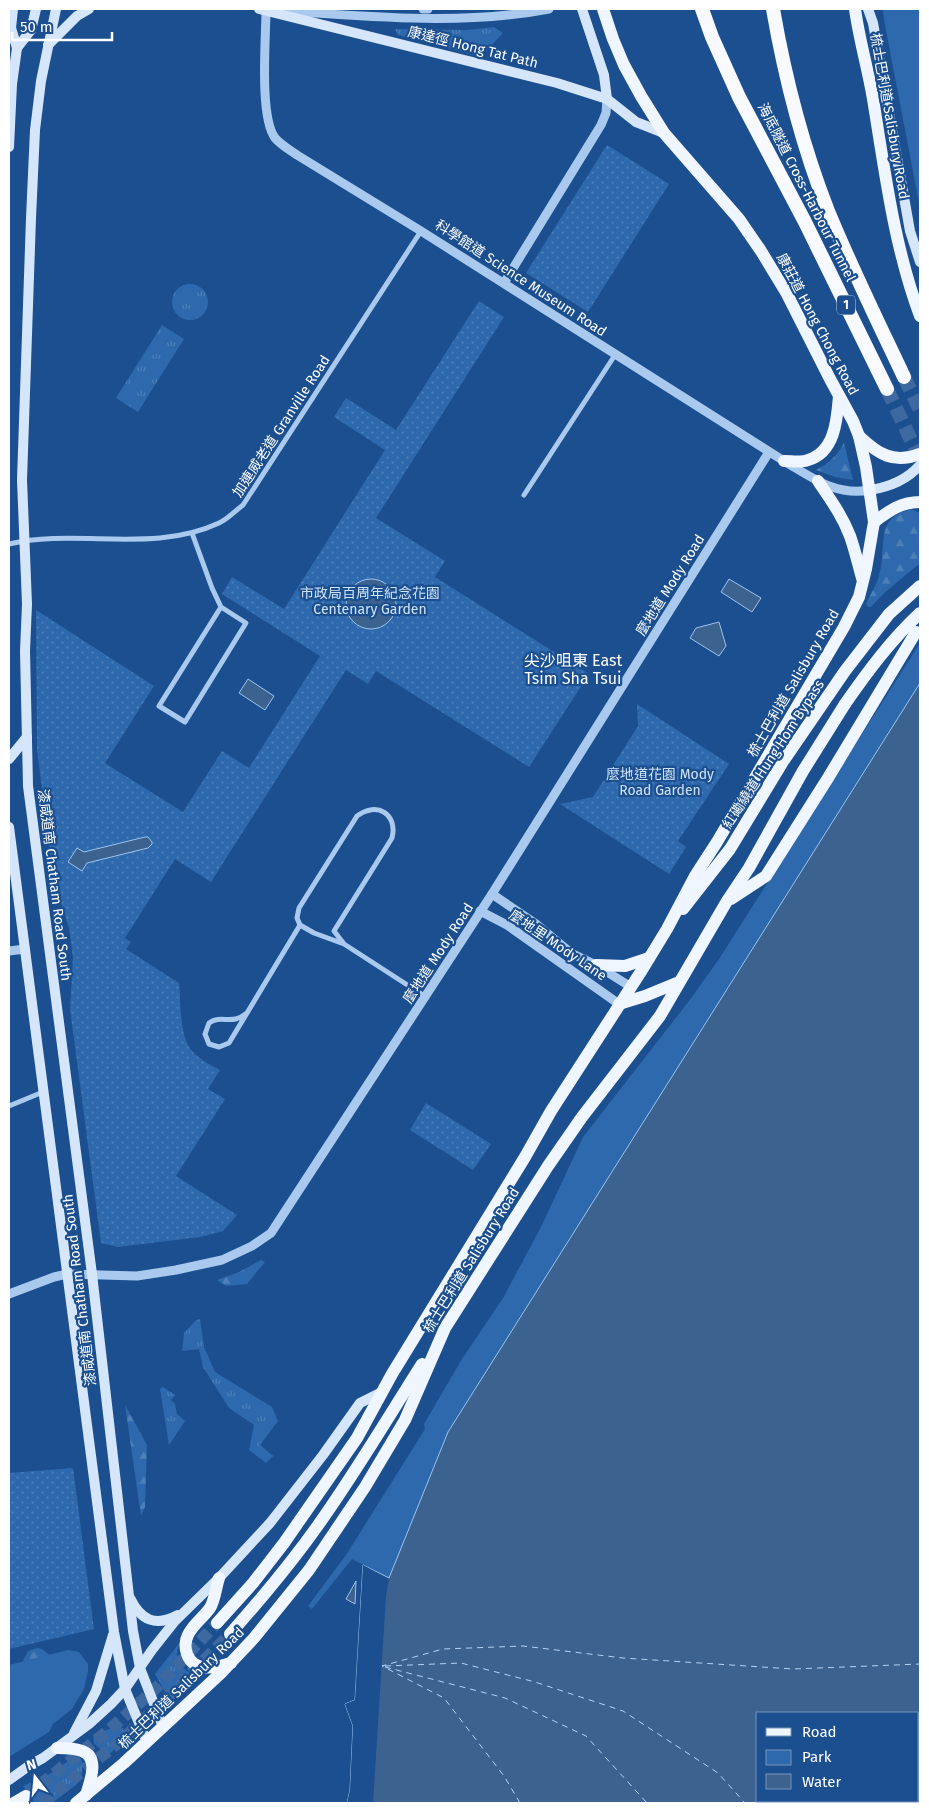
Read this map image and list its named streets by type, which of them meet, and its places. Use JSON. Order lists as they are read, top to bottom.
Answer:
{
  "streets": {
    "highway": ["海底隧道 Cross-Harbour Tunnel", "1"],
    "main road": [
      "康達徑 Hong Tat Path",
      "梳士巴利道 Salisbury Road",
      "康莊道 Hong Chong Road",
      "紅磡繞道 Hung Hom Bypass",
      "漆咸道南 Chatham Road South"
    ],
    "street": [
      "科學館道 Science Museum Road",
      "加連威老道 Granville Road",
      "麼地道 Mody Road",
      "麼地里 Mody Lane"
    ]
  },
  "crossings": [
    ["康達徑 Hong Tat Path", "科學館道 Science Museum Road"],
    ["康達徑 Hong Tat Path", "康莊道 Hong Chong Road"],
    ["梳士巴利道 Salisbury Road", "科學館道 Science Museum Road"],
    ["梳士巴利道 Salisbury Road", "康莊道 Hong Chong Road"],
    ["梳士巴利道 Salisbury Road", "紅磡繞道 Hung Hom Bypass"],
    ["梳士巴利道 Salisbury Road", "漆咸道南 Chatham Road South"],
    ["梳士巴利道 Salisbury Road", "麼地里 Mody Lane"],
    ["科學館道 Science Museum Road", "康莊道 Hong Chong Road"],
    ["科學館道 Science Museum Road", "加連威老道 Granville Road"],
    ["科學館道 Science Museum Road", "麼地道 Mody Road"],
    ["加連威老道 Granville Road", "漆咸道南 Chatham Road South"],
    ["麼地道 Mody Road", "漆咸道南 Chatham Road South"],
    ["麼地道 Mody Road", "麼地里 Mody Lane"]
  ],
  "districts": ["尖沙咀東 East Tsim Sha Tsui"],
  "parks": ["市政局百周年紀念花園 Centenary Garden", "麼地道花園 Mody Road Garden"],
  "legend": ["Road", "Park", "Water"],
  "scale_bar": "50 m",
  "north": "top"
}
